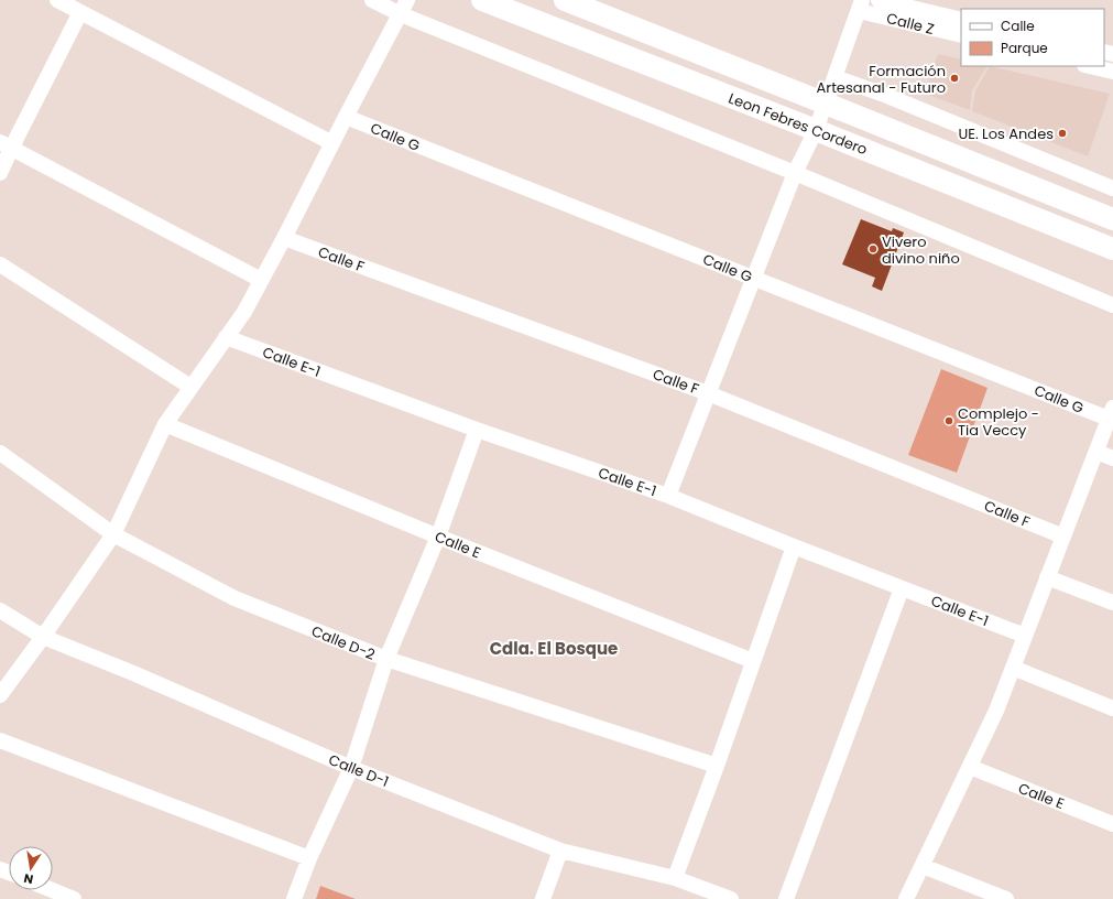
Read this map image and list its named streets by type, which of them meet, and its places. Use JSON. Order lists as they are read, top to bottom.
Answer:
{
  "streets": {
    "street": [
      "Calle Z",
      "Leon Febres Cordero",
      "Calle G",
      "Calle F",
      "Calle E-1",
      "Calle E",
      "Calle D-2",
      "Calle D-1"
    ]
  },
  "districts": ["Cdla. El Bosque"],
  "places": [
    "Formación Artesanal - Futuro",
    "UE. Los Andes",
    "Vivero divino niño",
    "Complejo - Tia Veccy"
  ],
  "legend": ["Calle", "Parque"],
  "north": "bottom"
}
